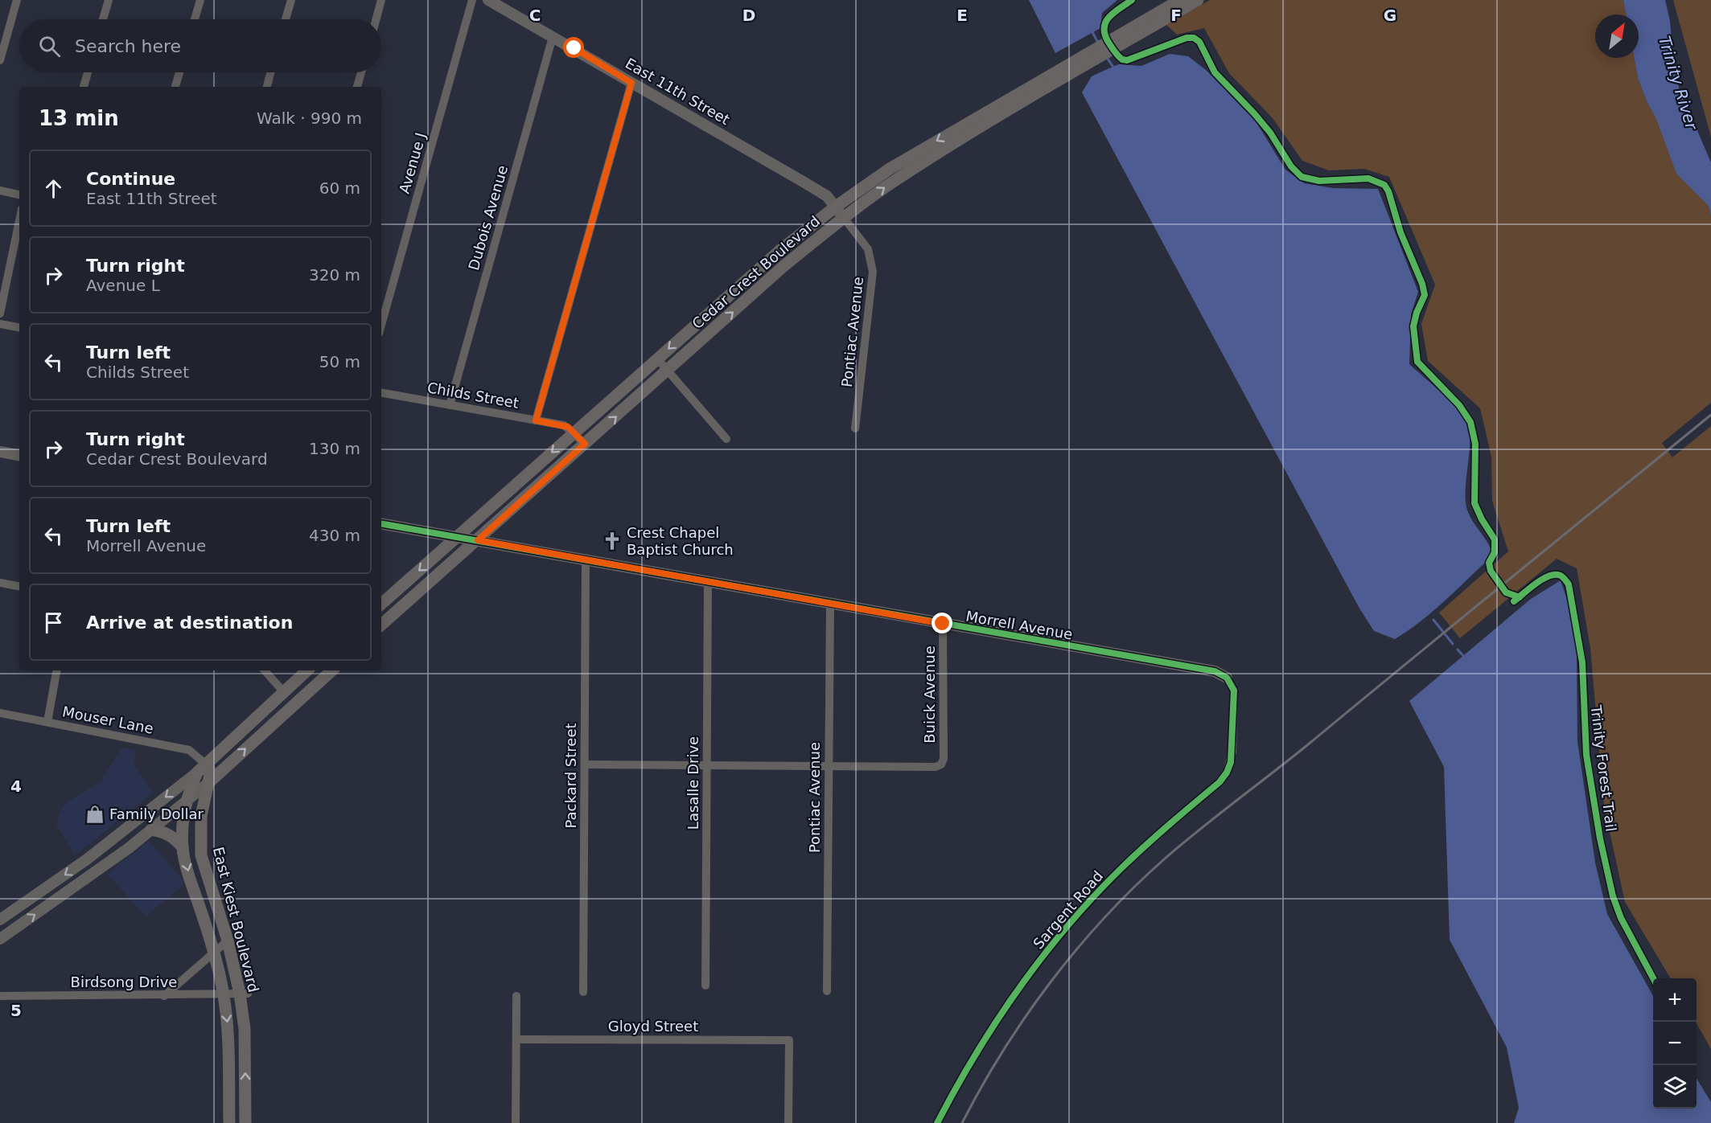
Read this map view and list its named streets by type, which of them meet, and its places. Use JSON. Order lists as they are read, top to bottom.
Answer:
{
  "streets": {
    "main road": ["Cedar Crest Boulevard", "East Kiest Boulevard"],
    "street": [
      "East 11th Street",
      "Avenue J",
      "Dubois Avenue",
      "Pontiac Avenue",
      "Childs Street",
      "Morrell Avenue",
      "Buick Avenue",
      "Mouser Lane",
      "Packard Street",
      "Lasalle Drive",
      "Sargent Road",
      "Birdsong Drive",
      "Gloyd Street"
    ],
    "cycle path": ["Trinity Forest Trail"]
  },
  "crossings": [
    ["East 11th Street", "Dubois Avenue"],
    ["East 11th Street", "Cedar Crest Boulevard"],
    ["East 11th Street", "Pontiac Avenue"],
    ["Dubois Avenue", "Childs Street"],
    ["Cedar Crest Boulevard", "Pontiac Avenue"],
    ["Cedar Crest Boulevard", "Childs Street"],
    ["Cedar Crest Boulevard", "Morrell Avenue"],
    ["Pontiac Avenue", "Morrell Avenue"],
    ["Pontiac Avenue", "Buick Avenue"],
    ["Morrell Avenue", "Buick Avenue"],
    ["Morrell Avenue", "Packard Street"],
    ["Morrell Avenue", "Lasalle Drive"],
    ["Morrell Avenue", "Sargent Road"],
    ["Mouser Lane", "East Kiest Boulevard"],
    ["East Kiest Boulevard", "Birdsong Drive"]
  ],
  "water": ["Trinity River"],
  "places": {
    "church": ["Crest Chapel Baptist Church"],
    "shop": ["Family Dollar"]
  },
  "north": "top right",
  "page": {
    "search": "Search here",
    "heading": ["13 min", "Walk · 990 m"],
    "list": [
      ["Continue", "East 11th Street", "60 m"],
      ["Turn right", "Avenue L", "320 m"],
      ["Turn left", "Childs Street", "50 m"],
      ["Turn right", "Cedar Crest Boulevard", "130 m"],
      ["Turn left", "Morrell Avenue", "430 m"],
      "Arrive at destination"
    ],
    "map_buttons": ["+", "−"]
  },
  "grid": {
    "columns": [
      "C",
      "D",
      "E",
      "F",
      "G"
    ],
    "rows": ["4", "5"]
  }
}
